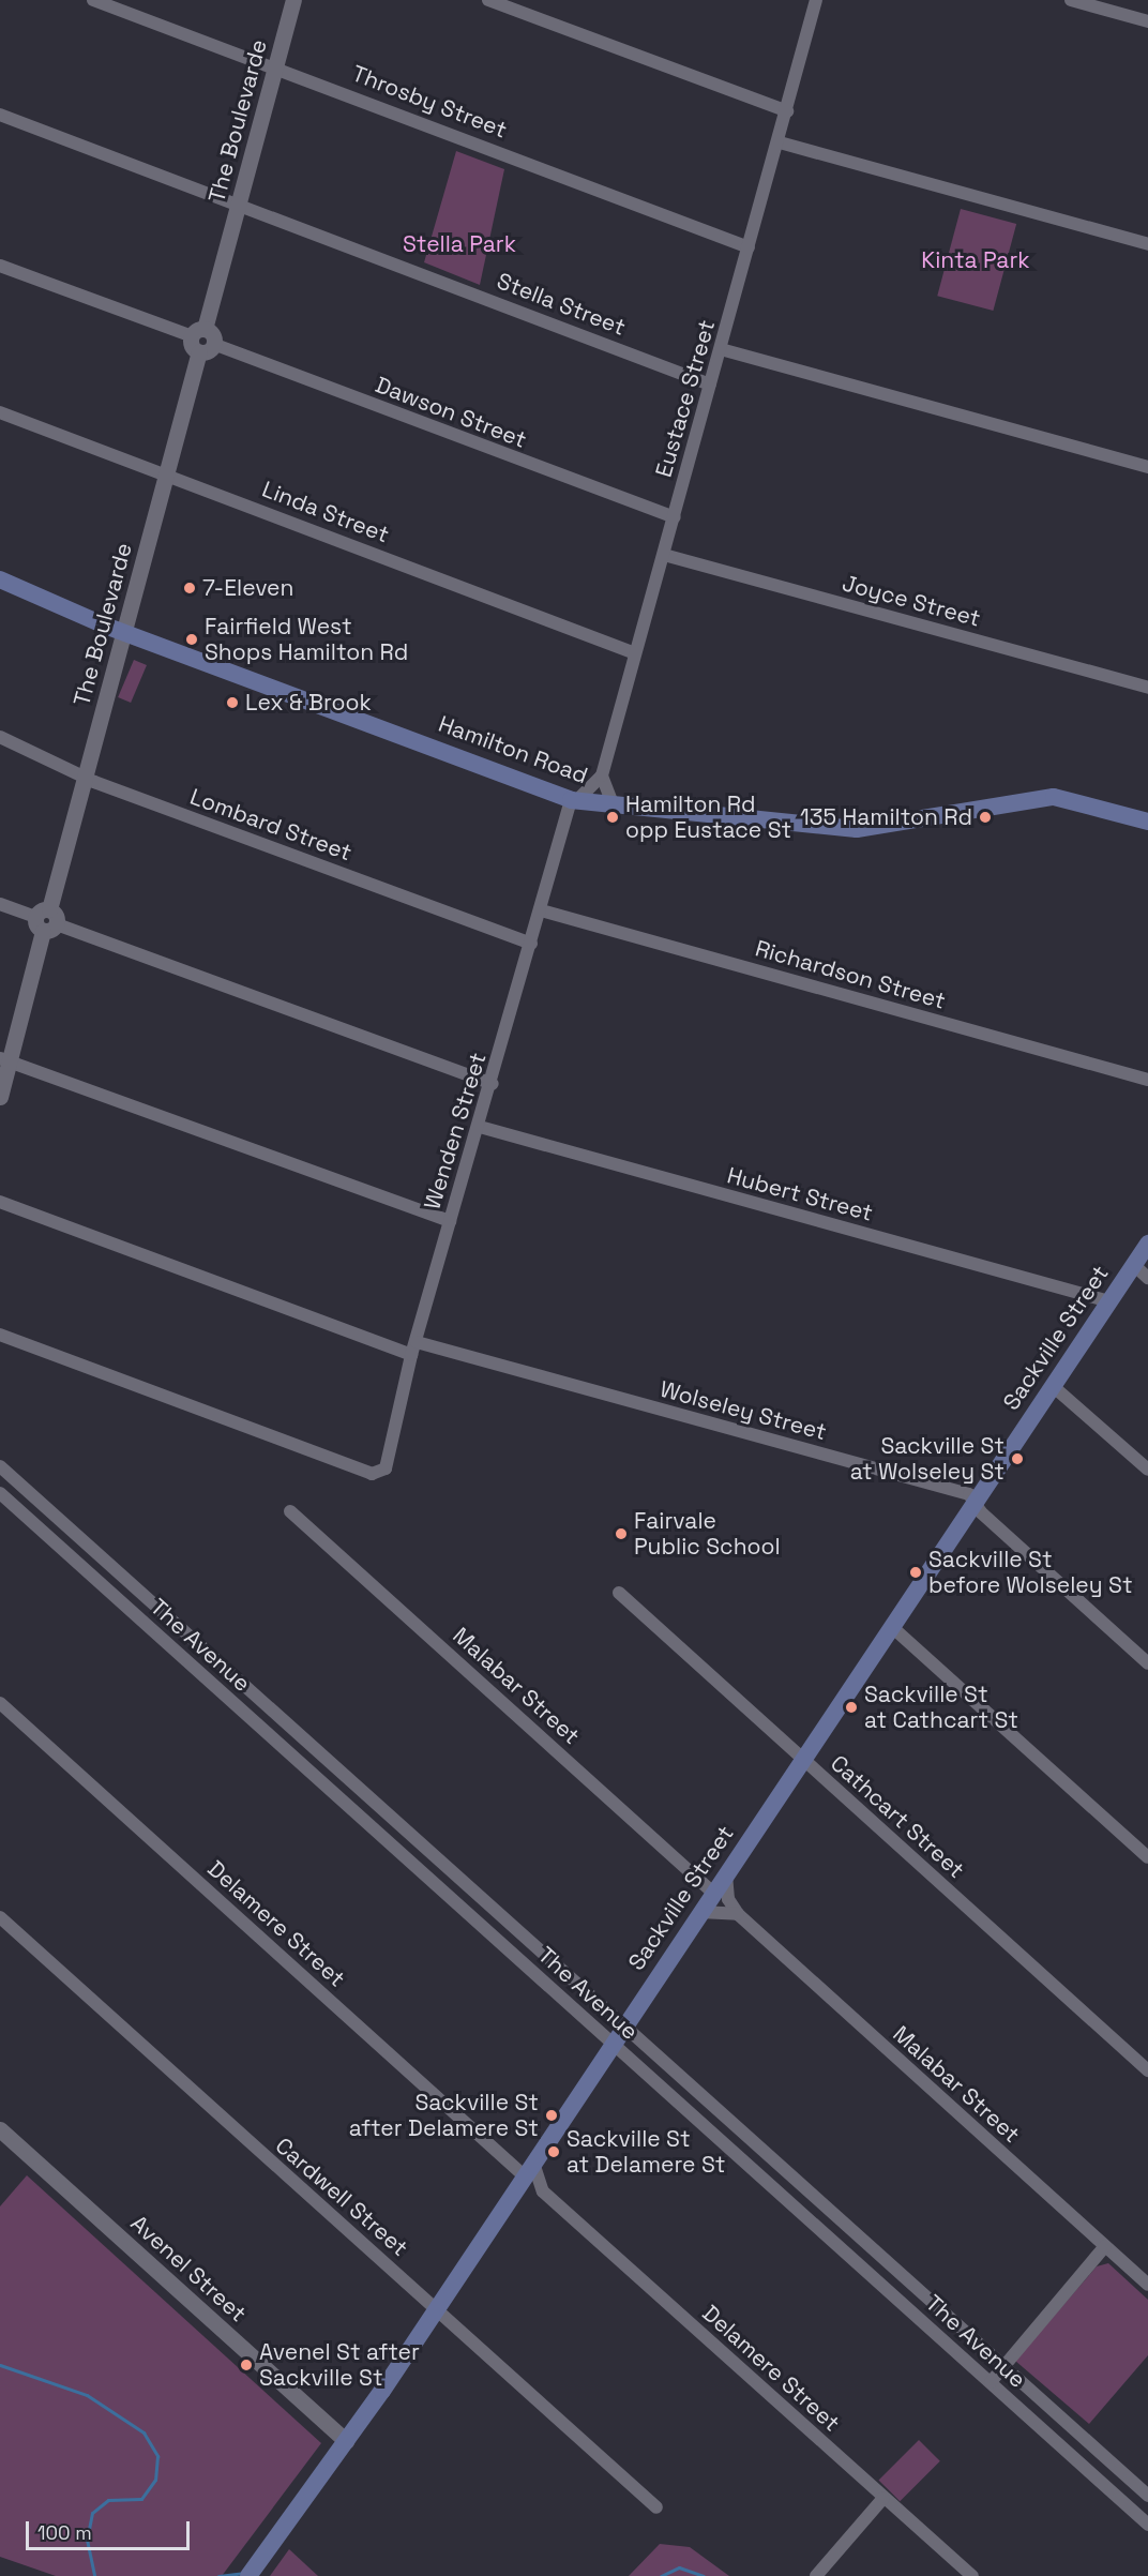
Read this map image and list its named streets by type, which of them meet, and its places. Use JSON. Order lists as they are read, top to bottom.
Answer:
{
  "streets": {
    "main road": ["Hamilton Road", "Sackville Street"],
    "street": [
      "Throsby Street",
      "The Boulevarde",
      "Stella Street",
      "Eustace Street",
      "Dawson Street",
      "Linda Street",
      "Joyce Street",
      "Lombard Street",
      "Richardson Street",
      "Wenden Street",
      "Hubert Street",
      "Wolseley Street",
      "The Avenue",
      "Malabar Street",
      "Cathcart Street",
      "Delamere Street",
      "Cardwell Street",
      "Avenel Street"
    ]
  },
  "crossings": [
    ["Throsby Street", "The Boulevarde"],
    ["Throsby Street", "Eustace Street"],
    ["The Boulevarde", "Stella Street"],
    ["The Boulevarde", "Dawson Street"],
    ["The Boulevarde", "Linda Street"],
    ["The Boulevarde", "Hamilton Road"],
    ["The Boulevarde", "Lombard Street"],
    ["Stella Street", "Eustace Street"],
    ["Eustace Street", "Dawson Street"],
    ["Eustace Street", "Linda Street"],
    ["Eustace Street", "Joyce Street"],
    ["Hamilton Road", "Wenden Street"],
    ["Lombard Street", "Wenden Street"],
    ["Richardson Street", "Wenden Street"],
    ["Wenden Street", "Hubert Street"],
    ["Wenden Street", "Wolseley Street"],
    ["Hubert Street", "Sackville Street"],
    ["Sackville Street", "Wolseley Street"],
    ["Sackville Street", "The Avenue"],
    ["Sackville Street", "Malabar Street"],
    ["Sackville Street", "Cathcart Street"],
    ["Sackville Street", "Delamere Street"],
    ["Sackville Street", "Cardwell Street"],
    ["Sackville Street", "Avenel Street"]
  ],
  "parks": ["Stella Park", "Kinta Park"],
  "places": [
    "7-Eleven",
    "Fairfield West Shops Hamilton Rd",
    "Lex & Brook",
    "Hamilton Rd opp Eustace St",
    "135 Hamilton Rd",
    "Sackville St at Wolseley St",
    "Fairvale Public School",
    "Sackville St before Wolseley St",
    "Sackville St at Cathcart St",
    "Sackville St after Delamere St",
    "Sackville St at Delamere St",
    "Avenel St after Sackville St"
  ],
  "scale_bar": "100 m"
}
